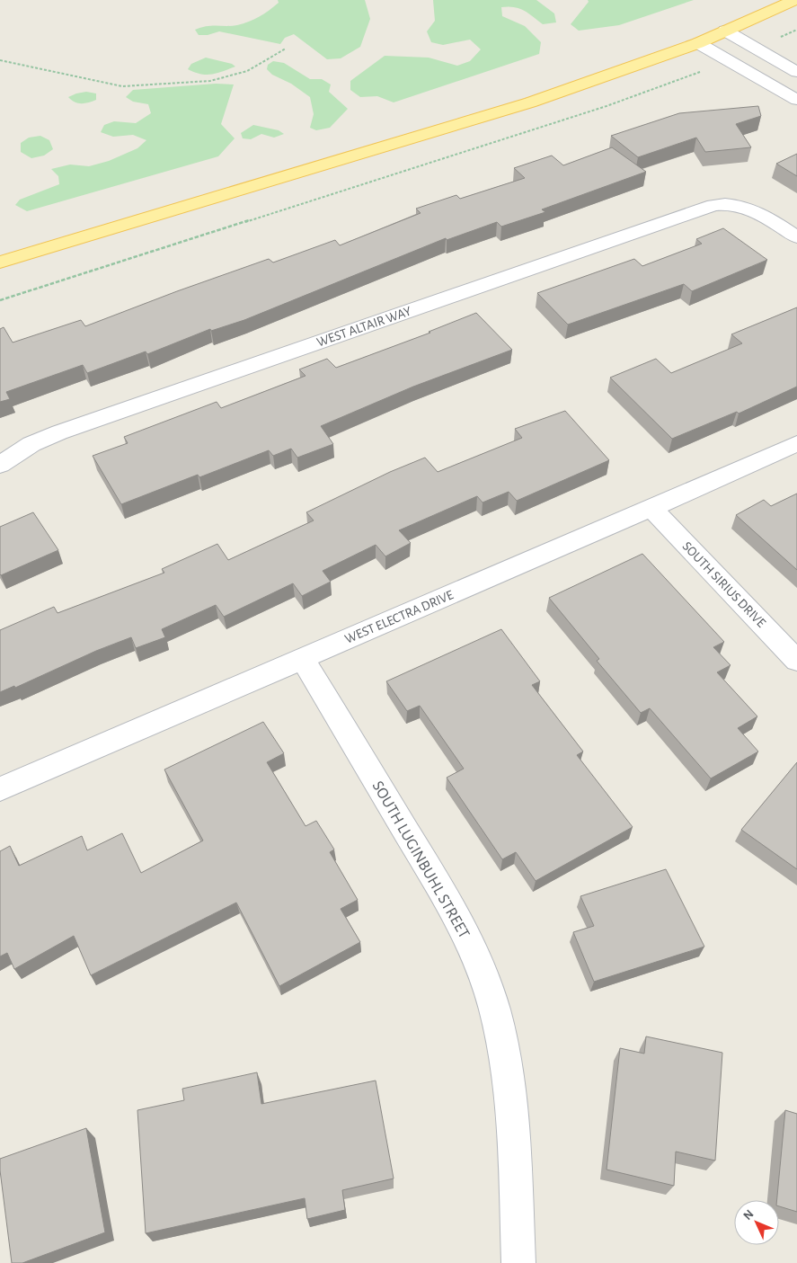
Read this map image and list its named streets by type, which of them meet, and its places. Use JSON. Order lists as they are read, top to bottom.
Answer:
{
  "streets": {
    "street": [
      "WEST ALTAIR WAY",
      "SOUTH SIRIUS DRIVE",
      "WEST ELECTRA DRIVE",
      "SOUTH LUGINBUHL STREET"
    ]
  },
  "crossings": [
    ["SOUTH SIRIUS DRIVE", "WEST ELECTRA DRIVE"],
    ["WEST ELECTRA DRIVE", "SOUTH LUGINBUHL STREET"]
  ],
  "north": "top left"
}
